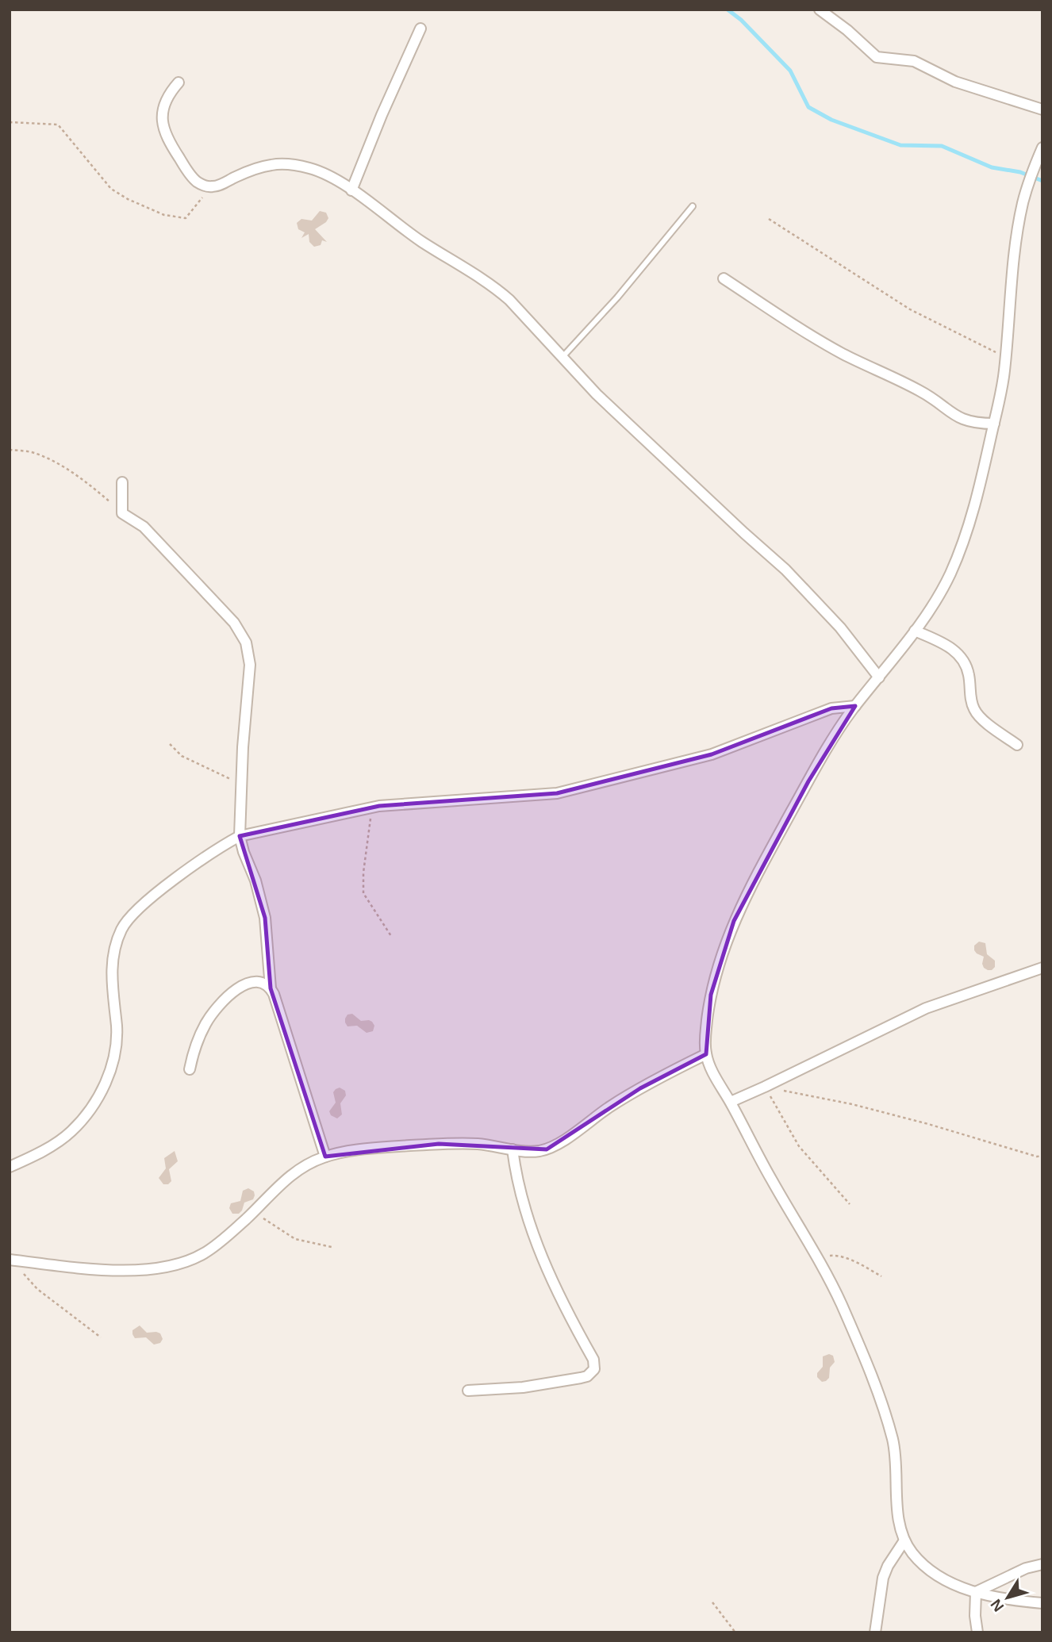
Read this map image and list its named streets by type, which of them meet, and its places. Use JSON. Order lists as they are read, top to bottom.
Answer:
{
  "north": "bottom left"
}
